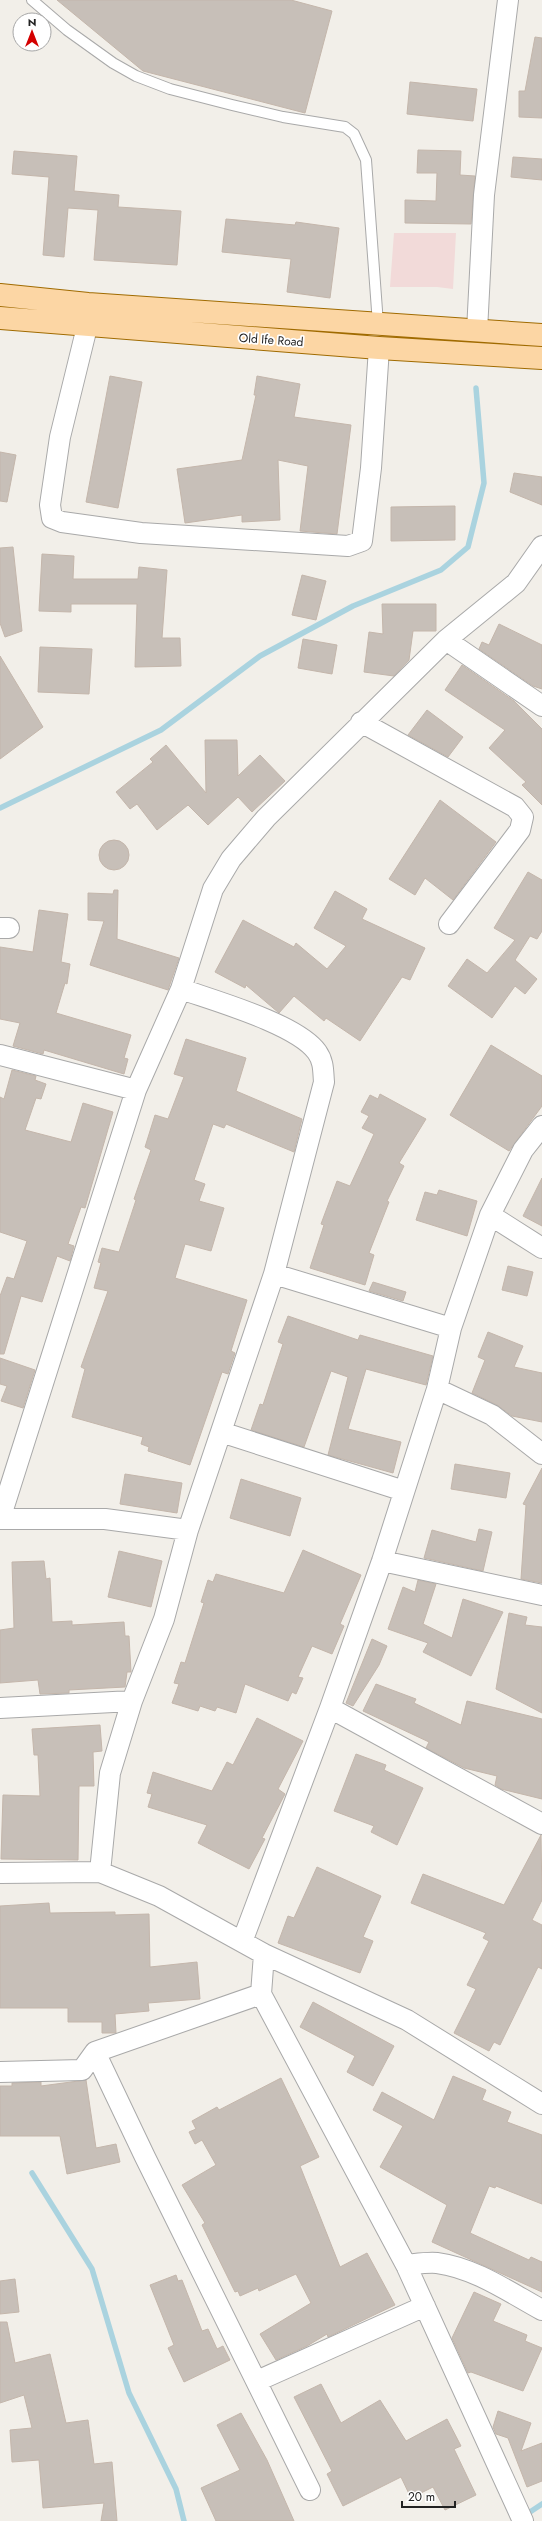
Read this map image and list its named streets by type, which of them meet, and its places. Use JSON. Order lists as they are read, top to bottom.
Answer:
{
  "streets": {
    "main road": ["Old Ife Road"]
  },
  "scale_bar": "20 m",
  "north": "top"
}
